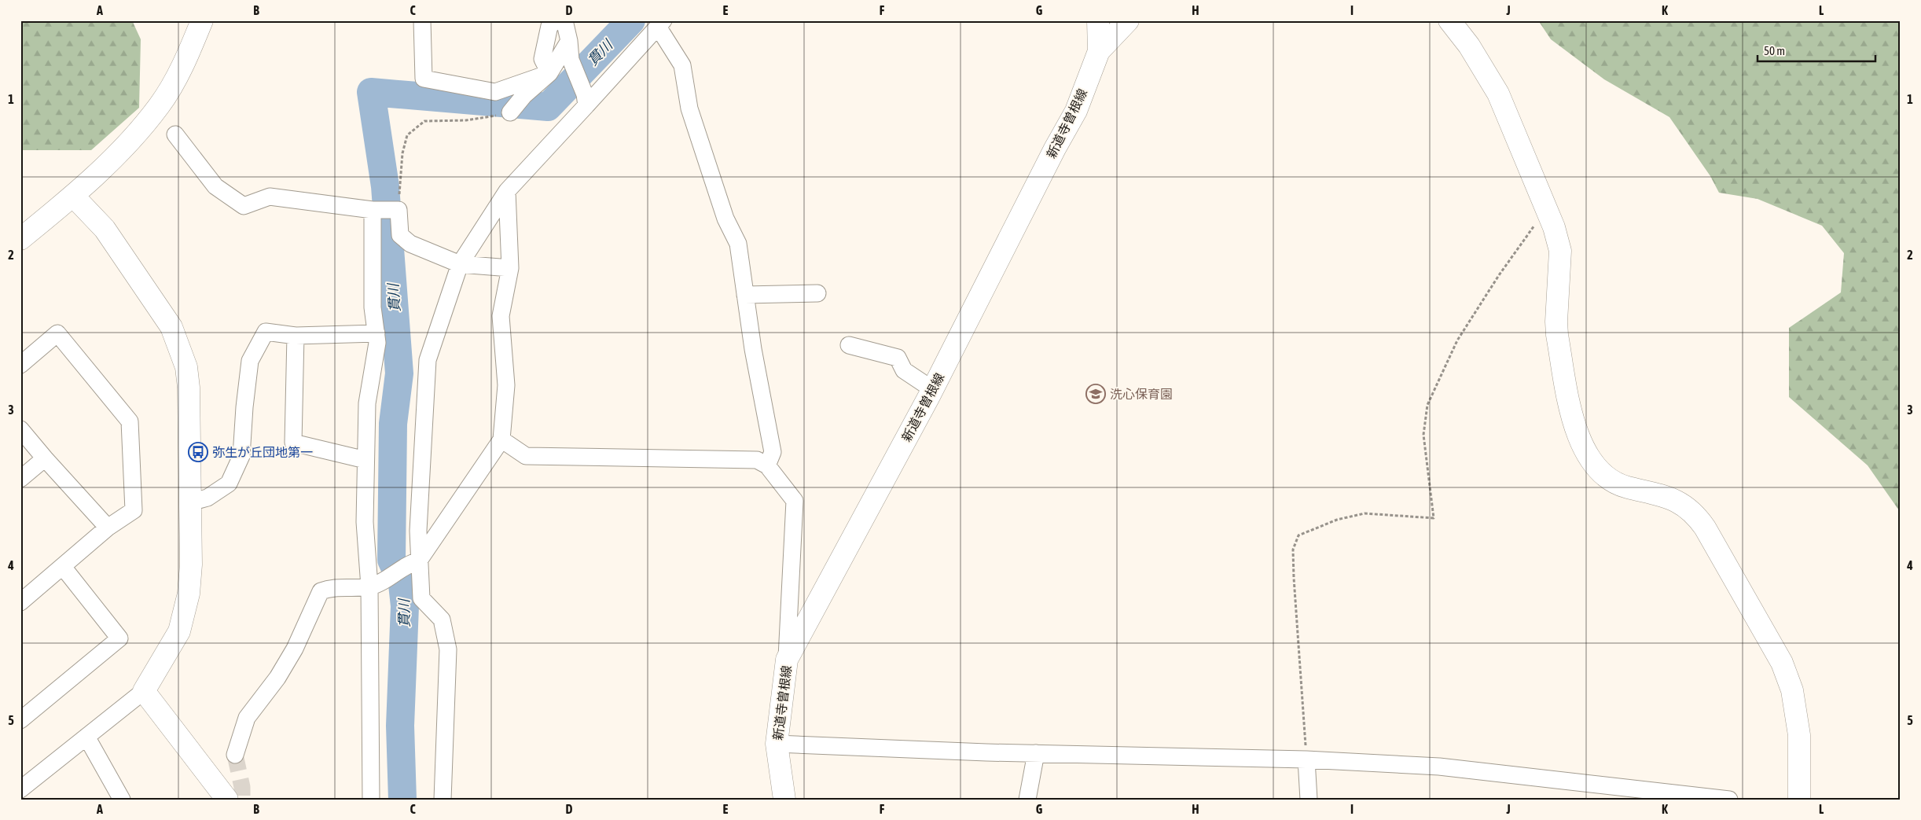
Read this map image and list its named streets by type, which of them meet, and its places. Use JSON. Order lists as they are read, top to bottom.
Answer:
{
  "streets": {
    "street": ["新道寺曽根線"]
  },
  "water": ["貫川"],
  "places": {
    "school or university": ["洗心保育園"],
    "bus stop": ["弥生が丘団地第一"]
  },
  "scale_bar": "50 m",
  "grid": {
    "columns": [
      "A",
      "B",
      "C",
      "D",
      "E",
      "F",
      "G",
      "H",
      "I",
      "J",
      "K",
      "L"
    ],
    "rows": [
      "1",
      "2",
      "3",
      "4",
      "5"
    ]
  }
}
